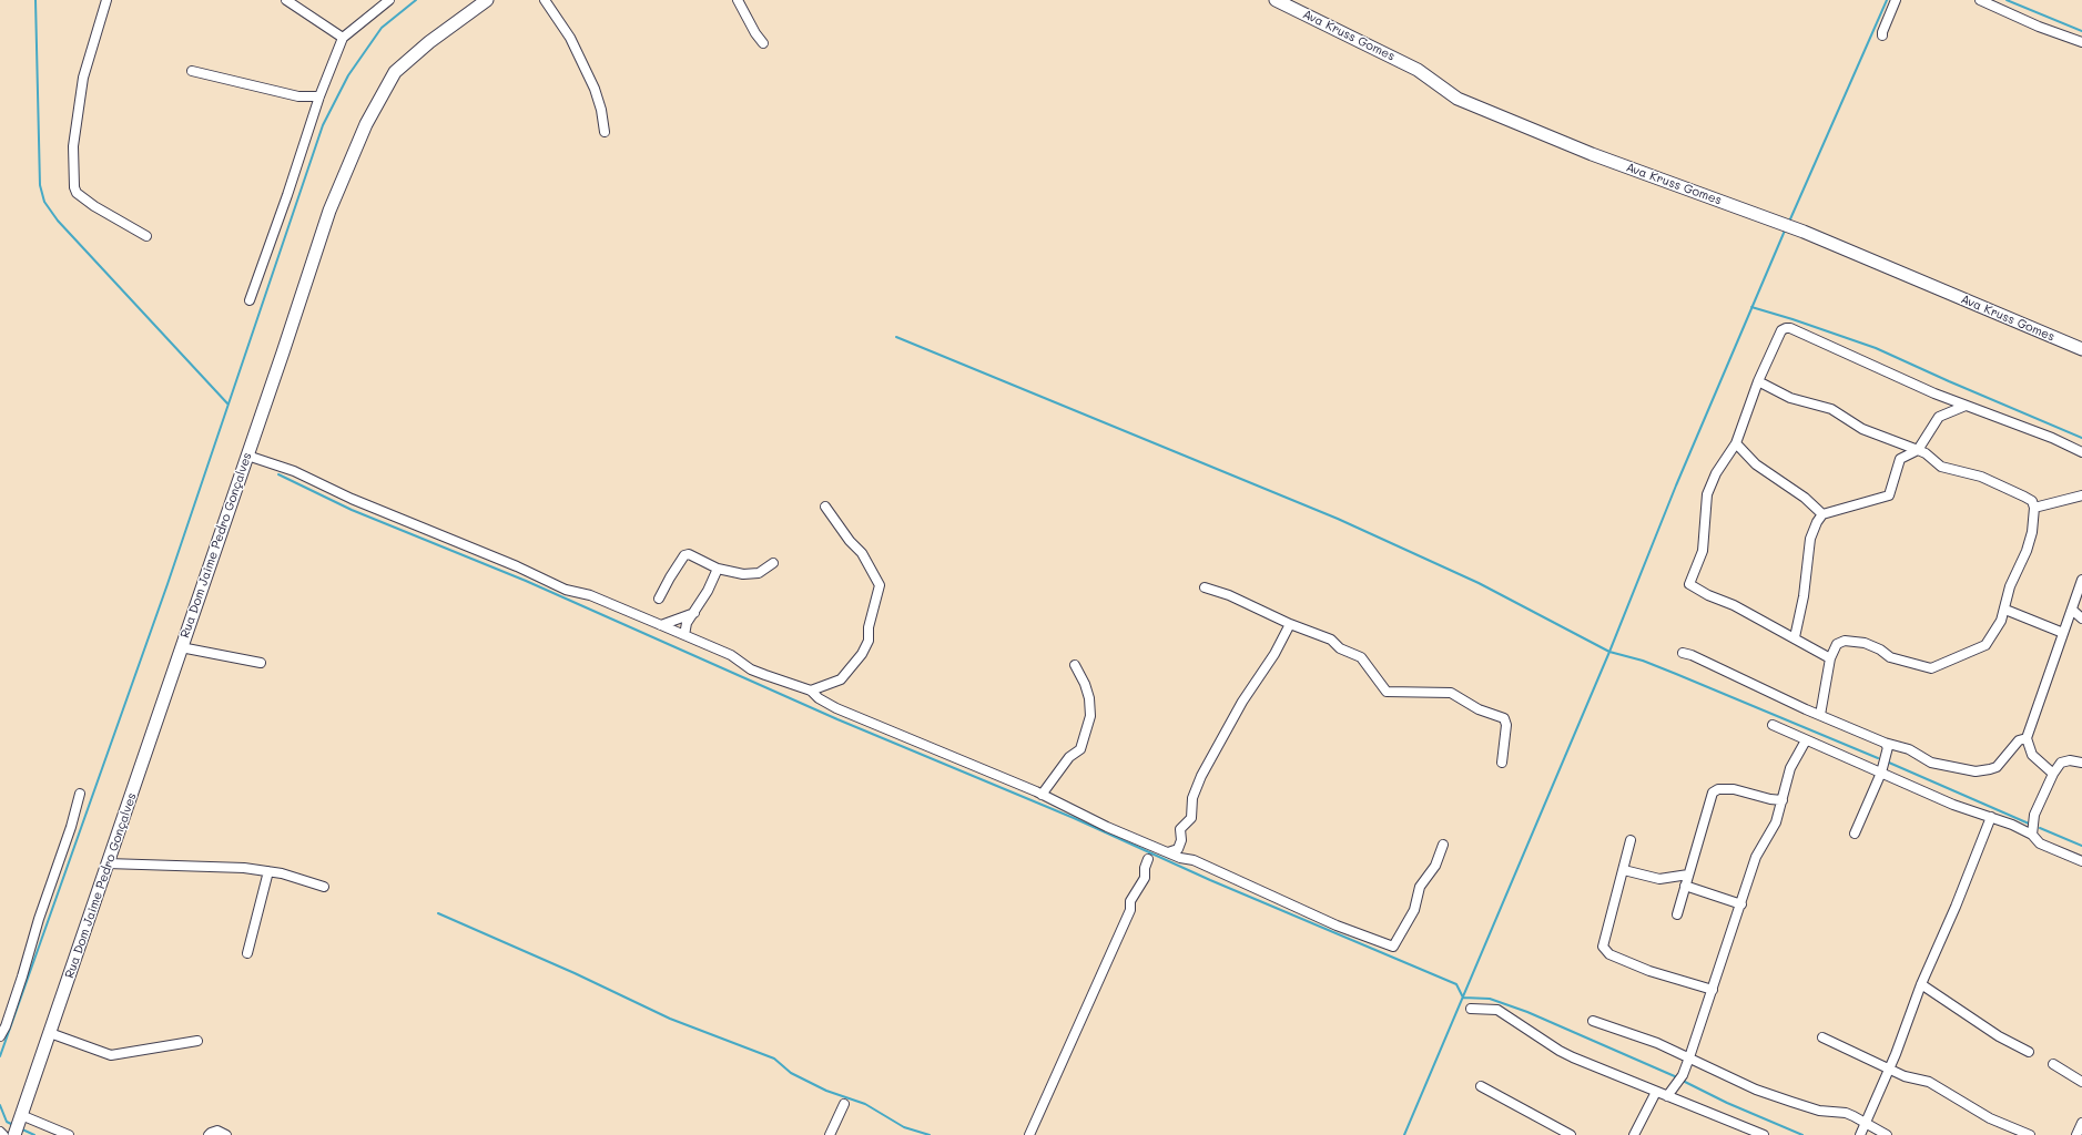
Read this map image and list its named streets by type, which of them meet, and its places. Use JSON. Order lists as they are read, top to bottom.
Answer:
{
  "streets": {
    "main road": ["Ava Kruss Gomes", "Rua Dom Jaime Pedro Gonçalves"]
  }
}
